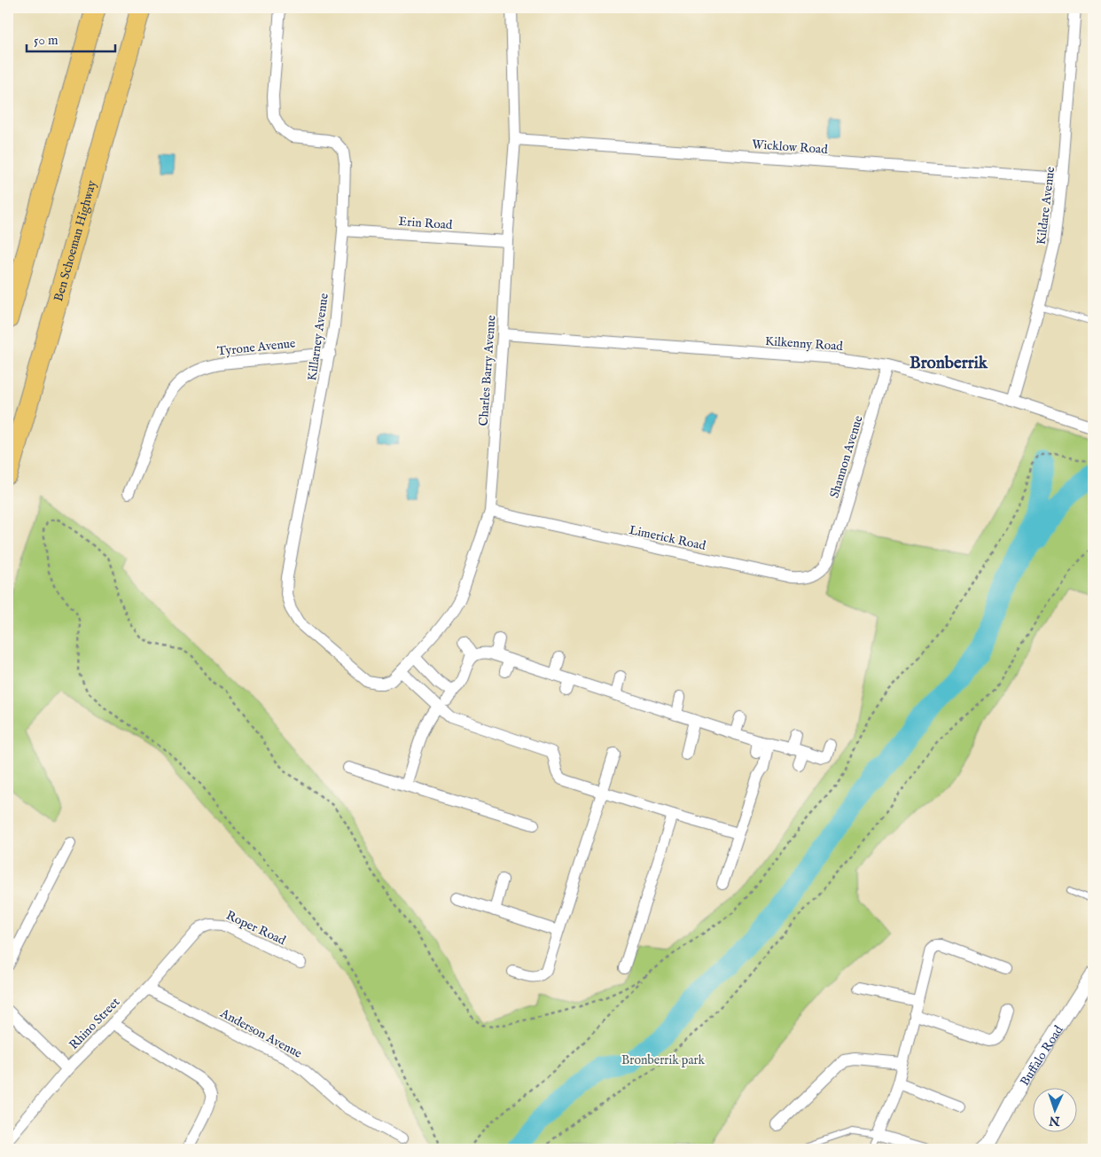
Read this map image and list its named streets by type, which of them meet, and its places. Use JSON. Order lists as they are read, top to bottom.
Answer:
{
  "streets": {
    "highway": ["Ben Schoeman Highway"],
    "street": [
      "Wicklow Road",
      "Kildare Avenue",
      "Erin Road",
      "Killarney Avenue",
      "Kilkenny Road",
      "Tyrone Avenue",
      "Charles Barry Avenue",
      "Shannon Avenue",
      "Limerick Road",
      "Roper Road",
      "Rhino Street",
      "Anderson Avenue",
      "Buffalo Road"
    ]
  },
  "crossings": [
    ["Wicklow Road", "Kildare Avenue"],
    ["Wicklow Road", "Charles Barry Avenue"],
    ["Kildare Avenue", "Kilkenny Road"],
    ["Erin Road", "Killarney Avenue"],
    ["Erin Road", "Charles Barry Avenue"],
    ["Killarney Avenue", "Tyrone Avenue"],
    ["Killarney Avenue", "Charles Barry Avenue"],
    ["Kilkenny Road", "Charles Barry Avenue"],
    ["Kilkenny Road", "Shannon Avenue"],
    ["Charles Barry Avenue", "Limerick Road"],
    ["Shannon Avenue", "Limerick Road"],
    ["Roper Road", "Rhino Street"],
    ["Rhino Street", "Anderson Avenue"]
  ],
  "districts": ["Bronberrik"],
  "parks": ["Bronberrik park"],
  "scale_bar": "50 m",
  "north": "bottom"
}
